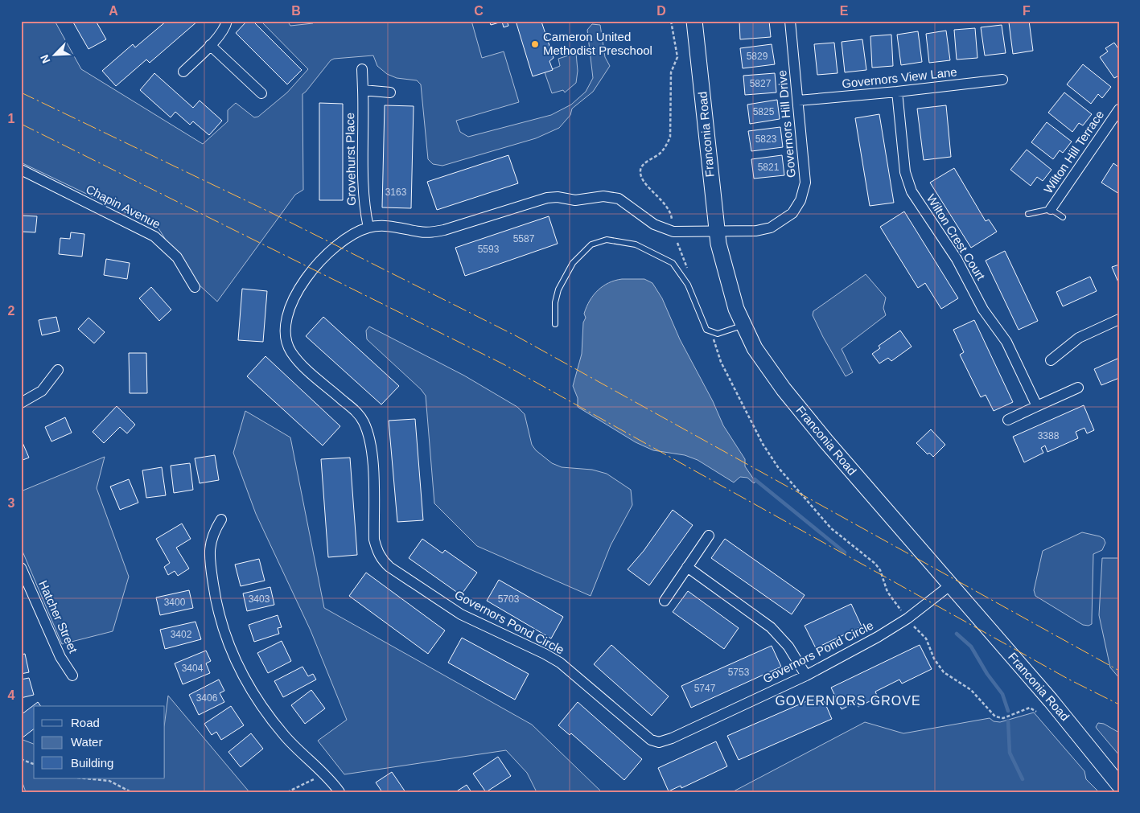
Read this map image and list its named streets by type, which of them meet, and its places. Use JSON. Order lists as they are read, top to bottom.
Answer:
{
  "streets": {
    "main road": ["Franconia Road"],
    "street": [
      "Governors View Lane",
      "Governors Hill Drive",
      "Wilton Hill Terrace",
      "Grovehurst Place",
      "Chapin Avenue",
      "Wilton Crest Court",
      "Hatcher Street",
      "Governors Pond Circle"
    ]
  },
  "crossings": [
    ["Governors View Lane", "Governors Hill Drive"],
    ["Governors View Lane", "Wilton Crest Court"],
    ["Governors Hill Drive", "Franconia Road"],
    ["Governors Hill Drive", "Governors Pond Circle"],
    ["Franconia Road", "Governors Pond Circle"],
    ["Grovehurst Place", "Governors Pond Circle"]
  ],
  "districts": ["GOVERNORS GROVE"],
  "places": ["Cameron United Methodist Preschool"],
  "house_numbers": [
    "5829",
    "5827",
    "5825",
    "5823",
    "5821",
    "3163",
    "5587",
    "5593",
    "3388",
    "3403",
    "5703",
    "3400",
    "3402",
    "3404",
    "5753",
    "5747",
    "3406"
  ],
  "legend": ["Road", "Water", "Building"],
  "north": "bottom left",
  "grid": {
    "columns": [
      "A",
      "B",
      "C",
      "D",
      "E",
      "F"
    ],
    "rows": [
      "1",
      "2",
      "3",
      "4"
    ]
  }
}
